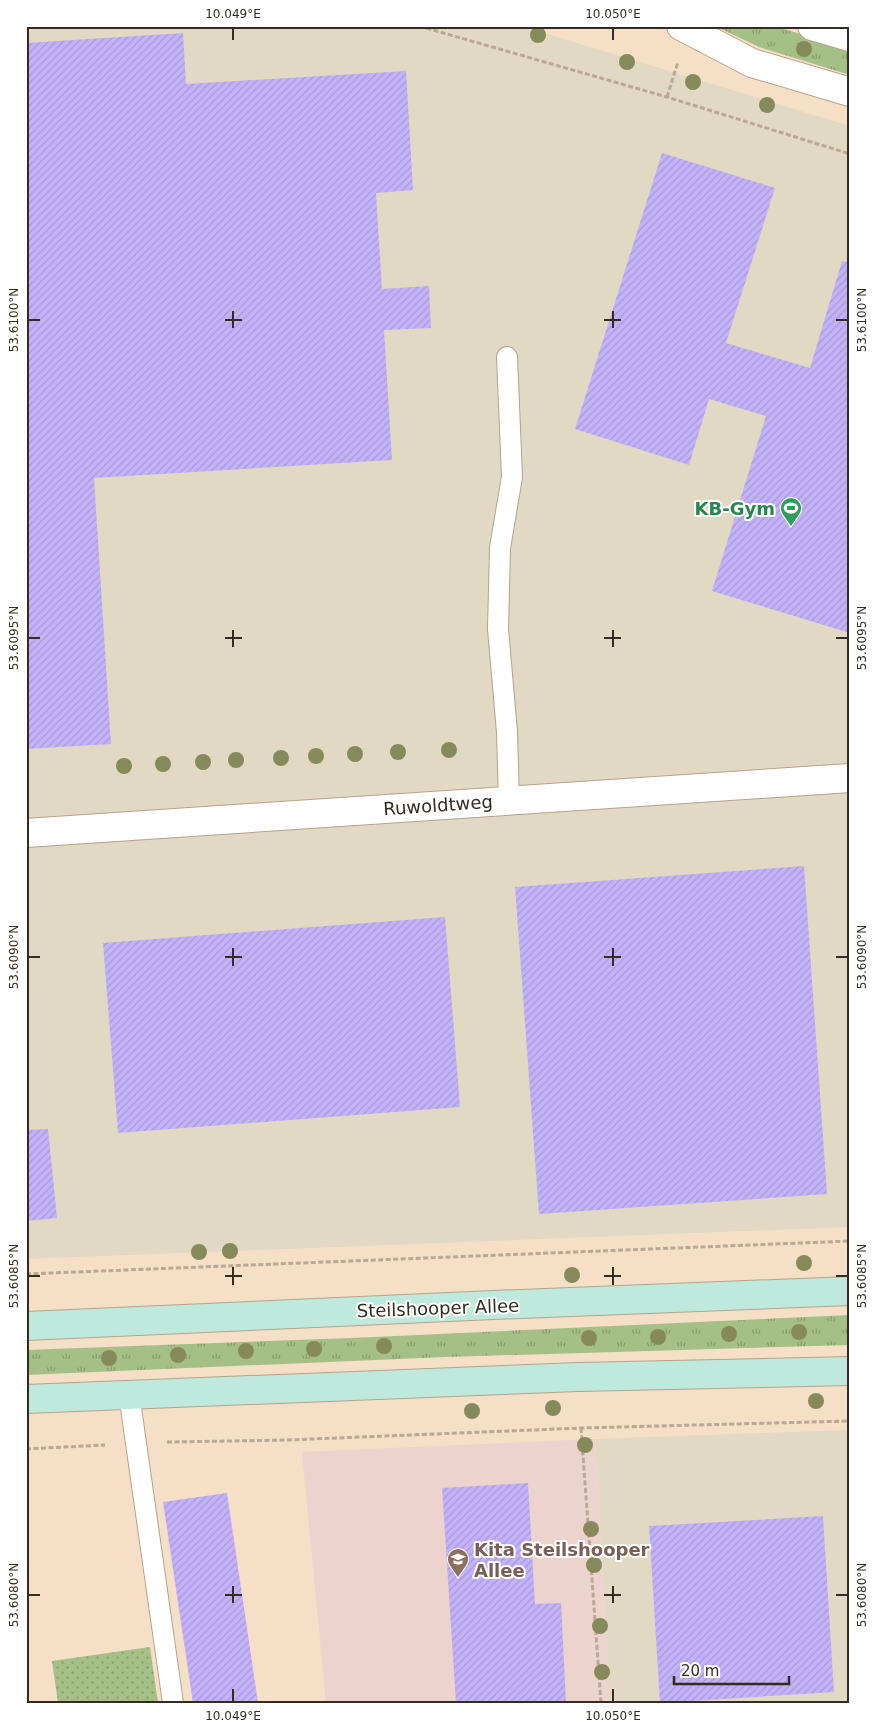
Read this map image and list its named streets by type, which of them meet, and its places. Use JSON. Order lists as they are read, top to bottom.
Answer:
{
  "streets": {
    "main road": ["Steilshooper Allee"],
    "street": ["Ruwoldtweg"]
  },
  "places": {
    "sports": ["KB-Gym"],
    "school or university": ["Kita Steilshooper Allee"]
  },
  "scale_bar": "20 m",
  "coordinates": [
    "10.049°E",
    "10.050°E",
    "53.6100°N",
    "53.6095°N",
    "53.6090°N",
    "53.6085°N",
    "53.6080°N"
  ]
}
